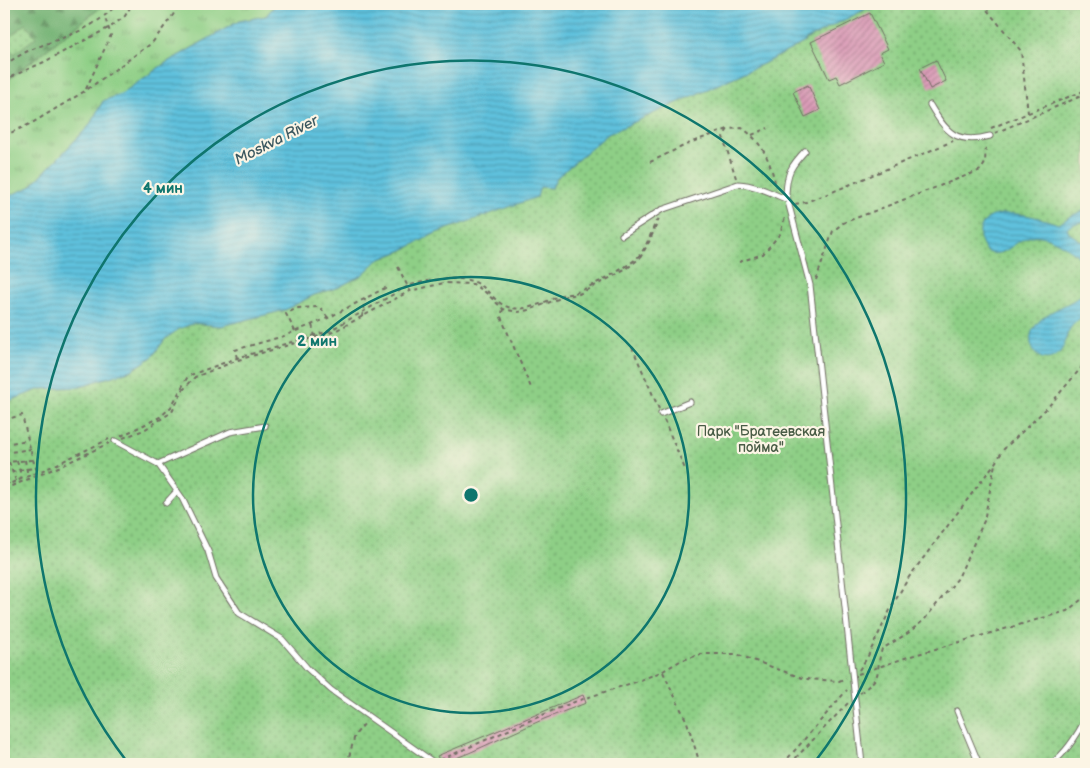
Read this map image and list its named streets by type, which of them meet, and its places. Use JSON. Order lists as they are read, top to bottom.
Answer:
{
  "water": ["Moskva River"],
  "parks": ["Парк \"Братеевская пойма\""],
  "rings": ["4 мин", "2 мин"]
}
